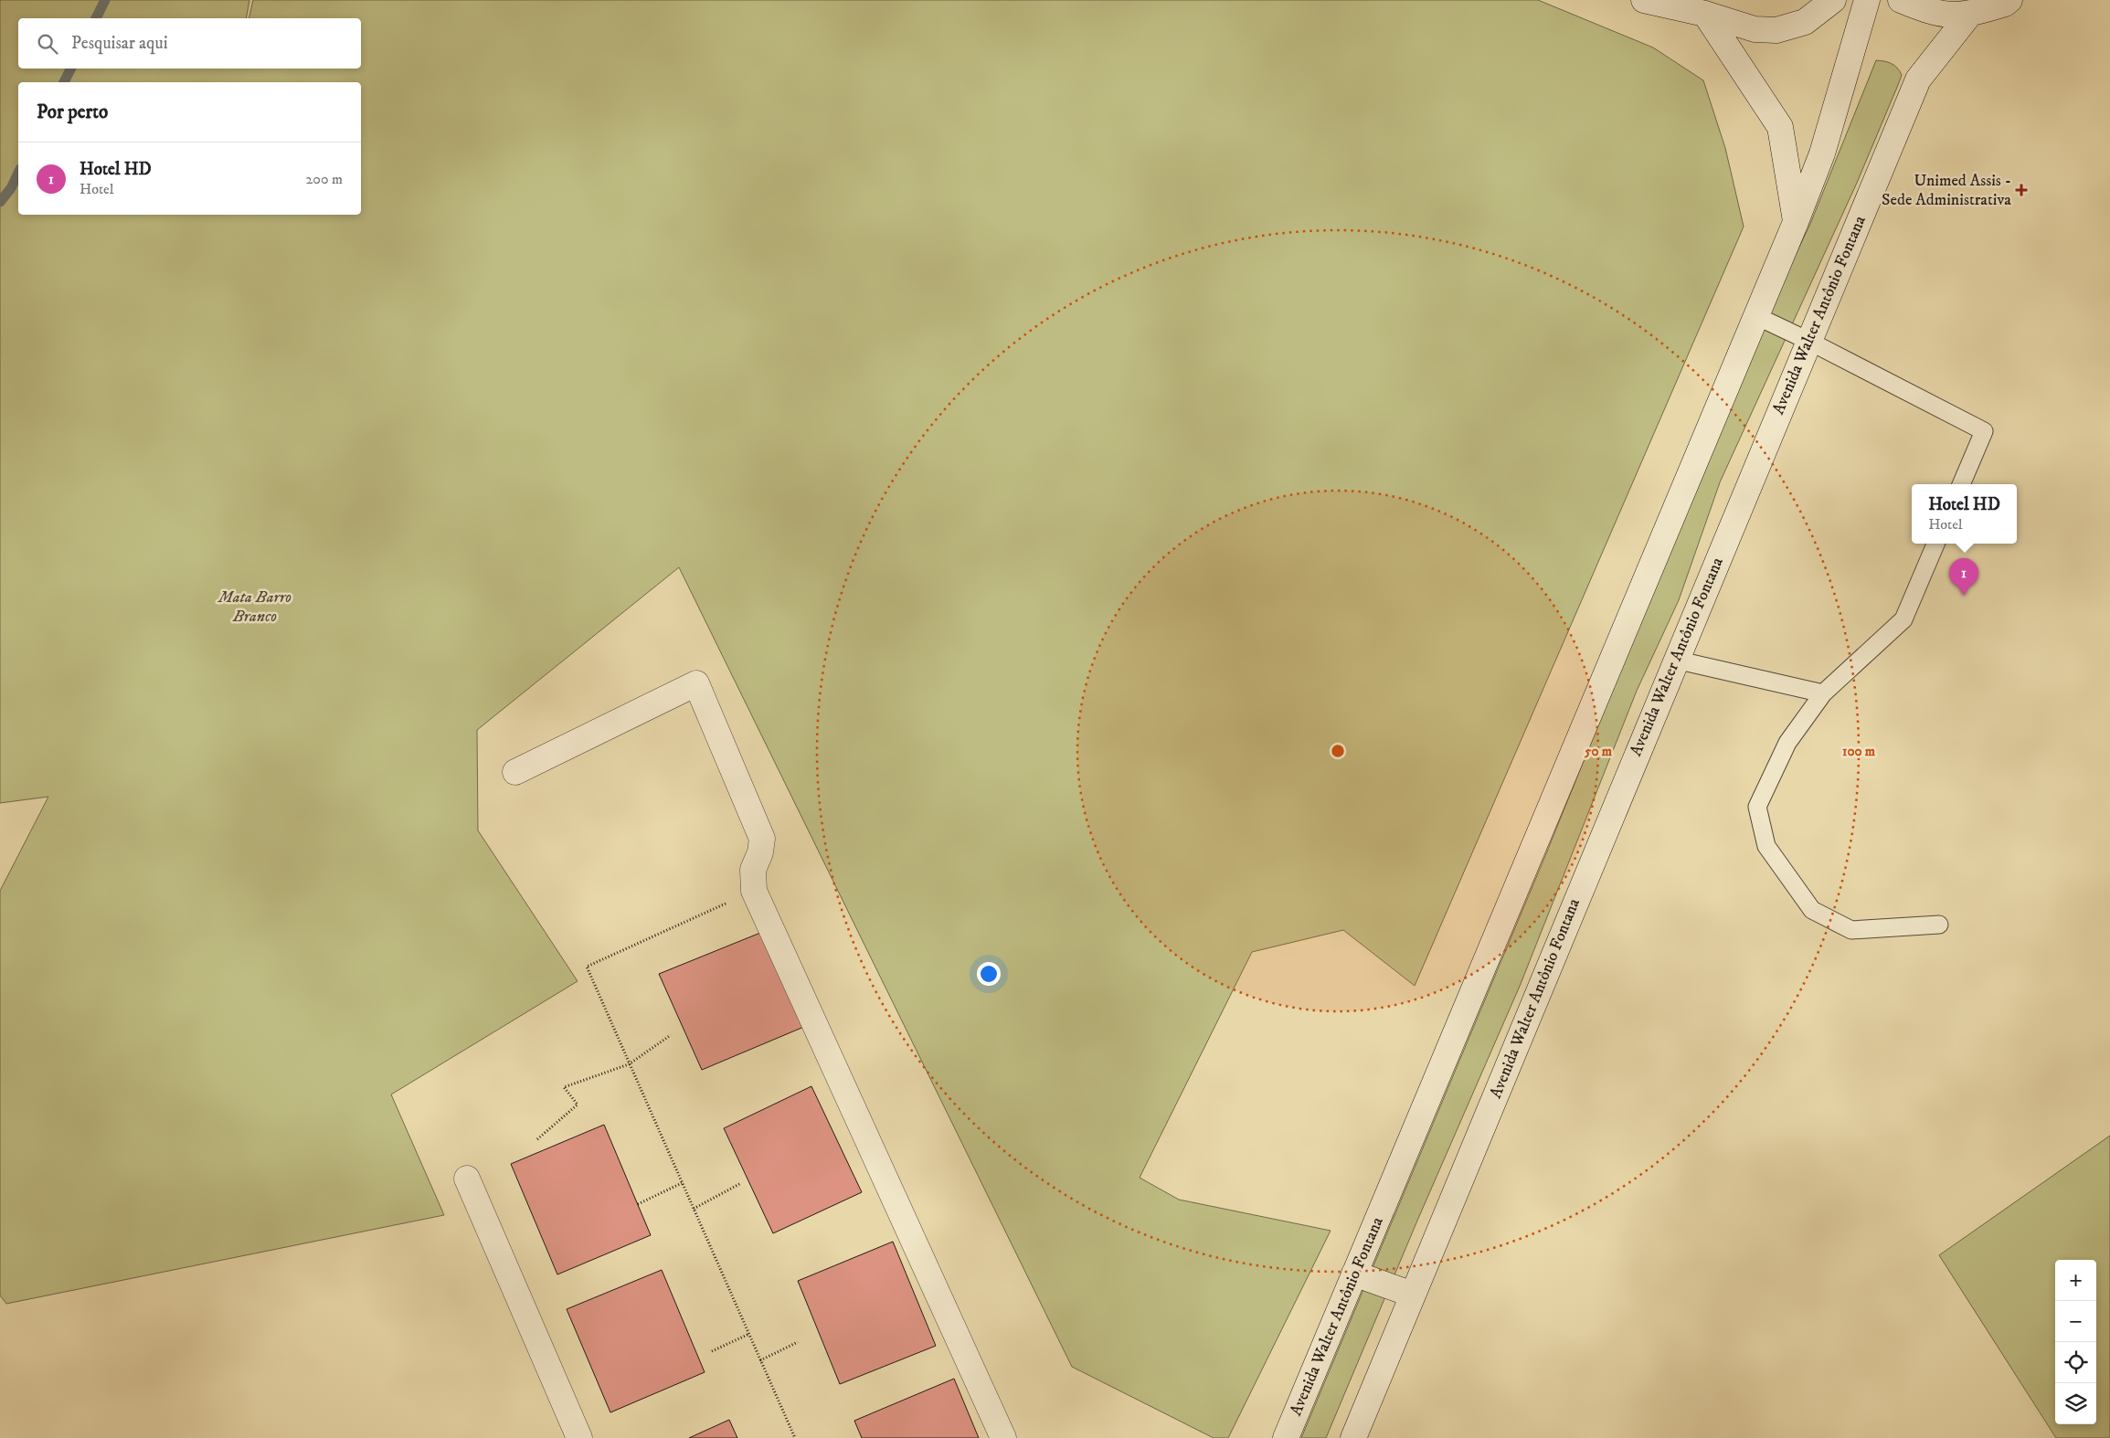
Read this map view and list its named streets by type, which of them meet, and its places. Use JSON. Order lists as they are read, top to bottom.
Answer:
{
  "streets": {
    "main road": ["Avenida Walter Antônio Fontana"]
  },
  "parks": ["Mata Barro Branco"],
  "places": {
    "health": ["Unimed Assis - Sede Administrativa"]
  },
  "page": {
    "search": "Pesquisar aqui",
    "heading": "Por perto",
    "list": [
      {
        "mark": "1",
        "name": "Hotel HD",
        "note": "Hotel",
        "value": "200 m"
      }
    ],
    "popup": ["Hotel HD", "Hotel"],
    "pins": "1",
    "map_buttons": ["+", "−"]
  },
  "rings": ["50 m", "100 m"]
}
